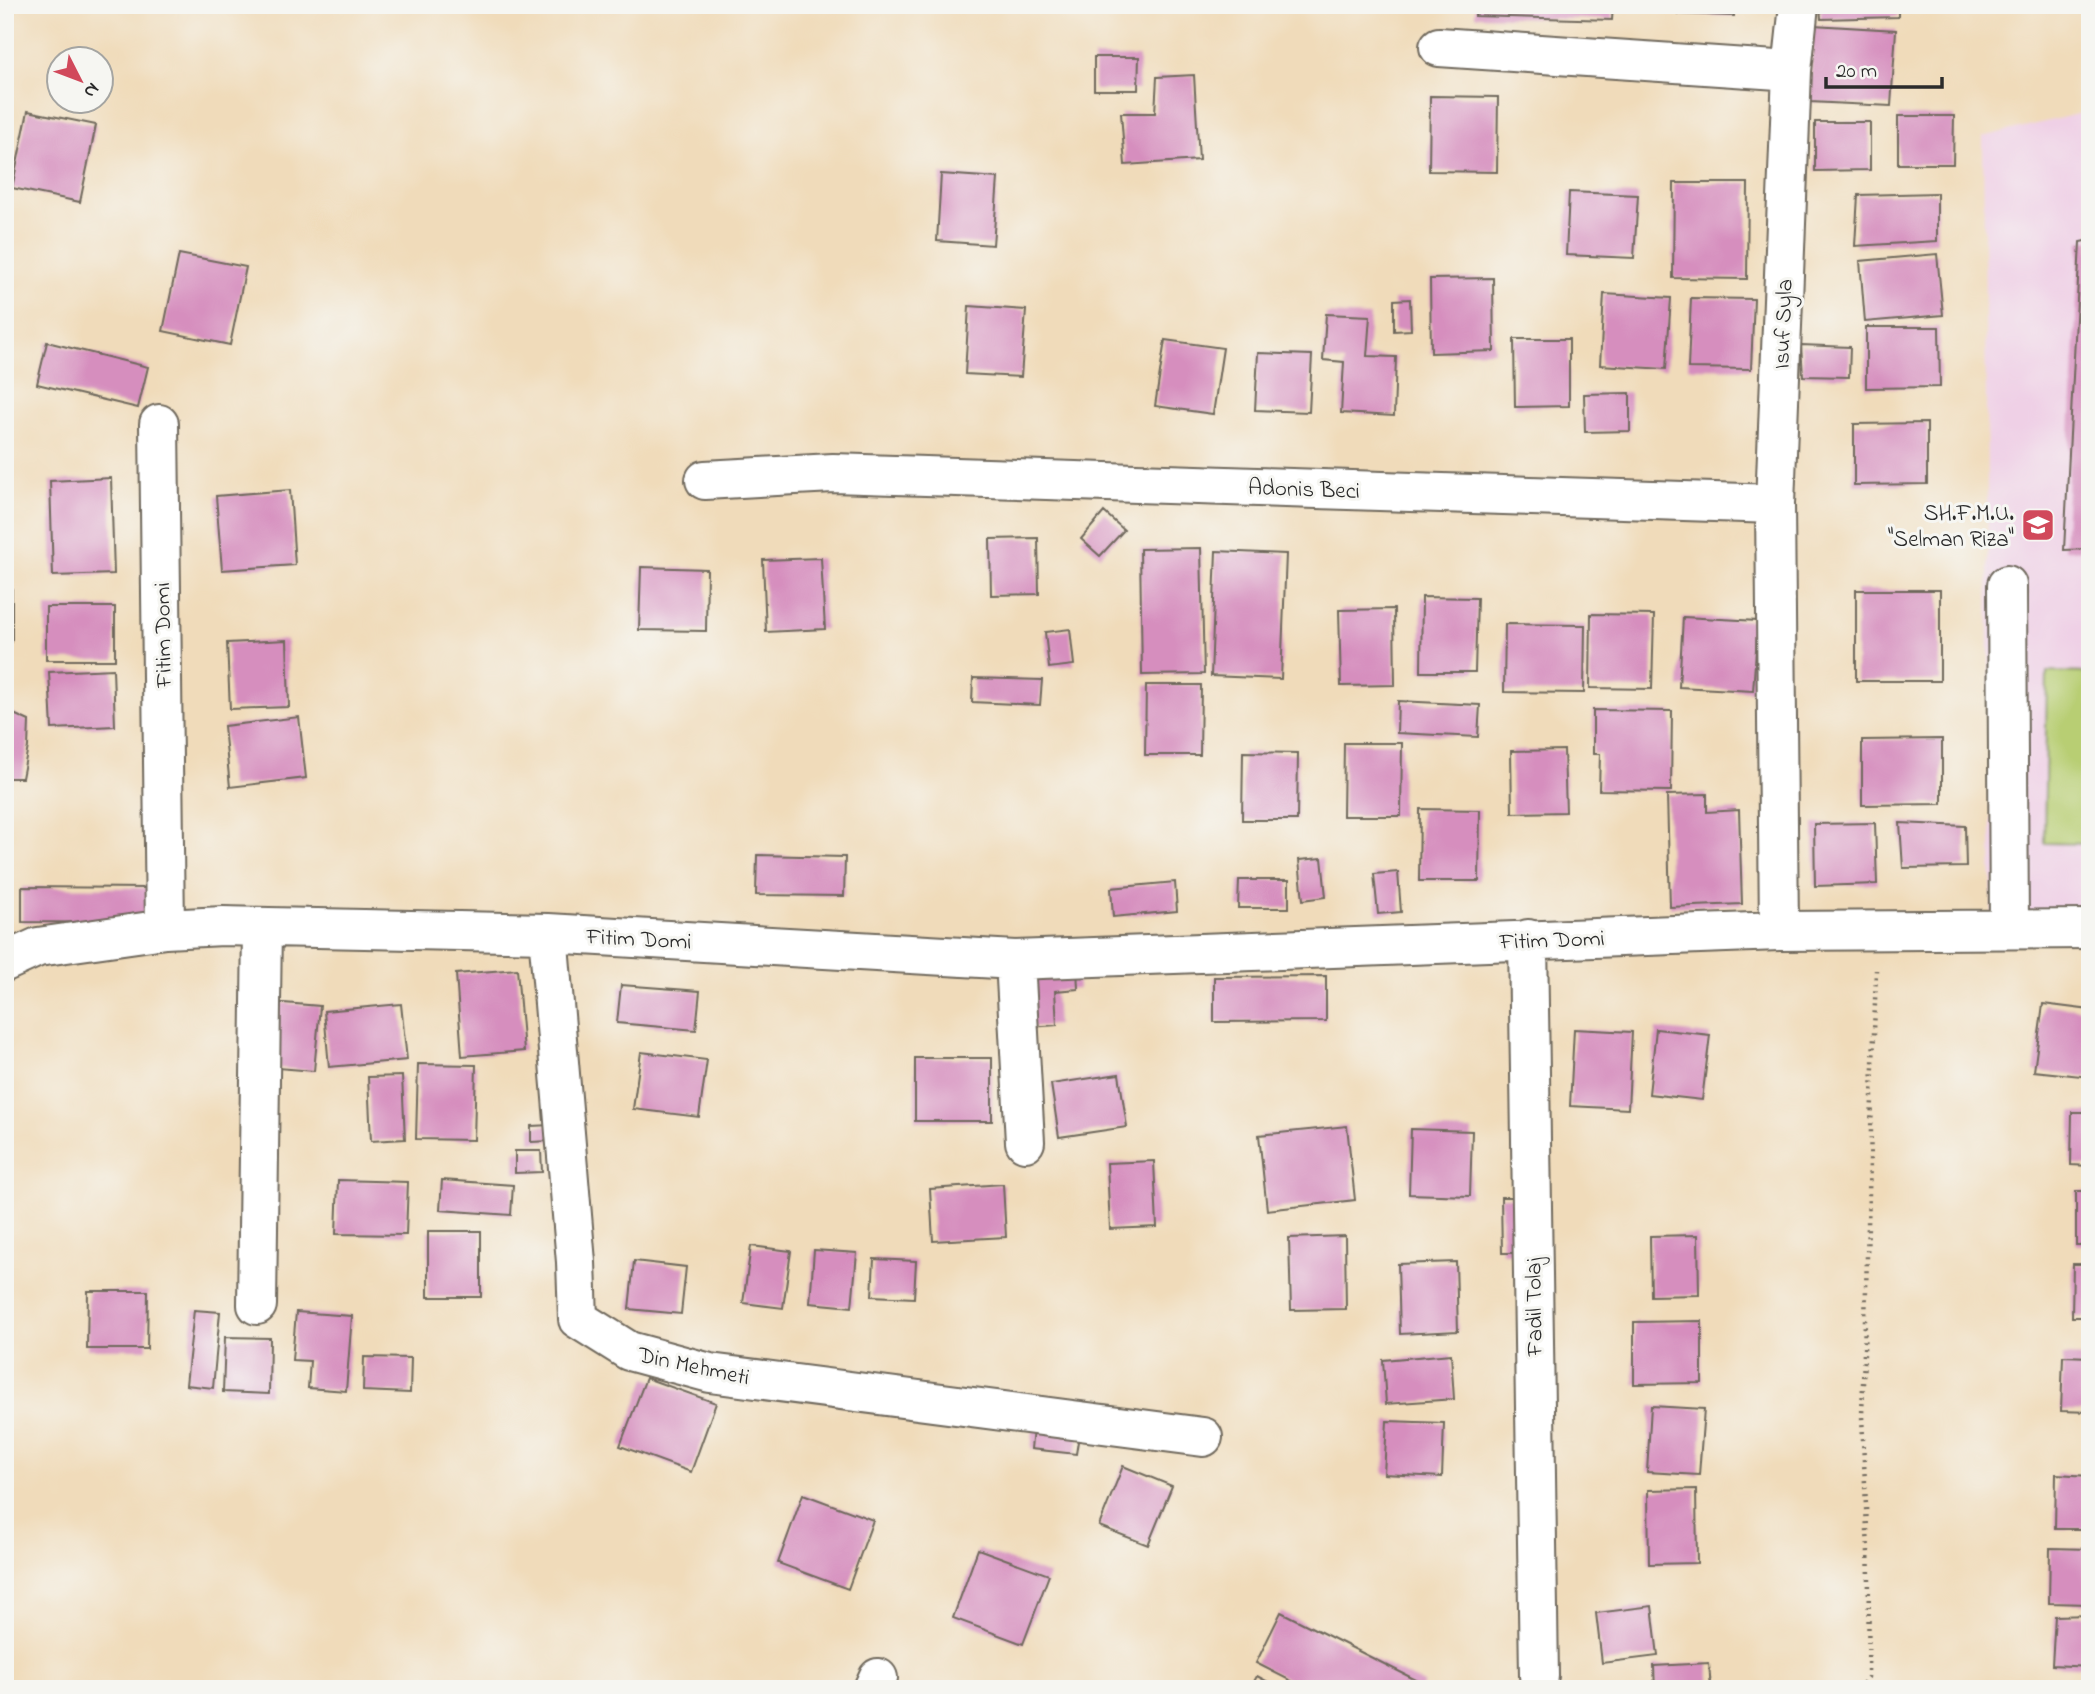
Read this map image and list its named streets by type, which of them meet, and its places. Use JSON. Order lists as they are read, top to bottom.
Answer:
{
  "streets": {
    "street": [
      "Isuf Syla",
      "Adonis Beci",
      "Fitim Domi",
      "Fadil Tolaj",
      "Din Mehmeti"
    ]
  },
  "crossings": [
    ["Isuf Syla", "Adonis Beci"],
    ["Isuf Syla", "Fitim Domi"],
    ["Fitim Domi", "Fadil Tolaj"],
    ["Fitim Domi", "Din Mehmeti"]
  ],
  "places": {
    "school or university": ["SH.F.M.U. \"Selman Riza\""]
  },
  "scale_bar": "20 m",
  "north": "bottom right"
}
